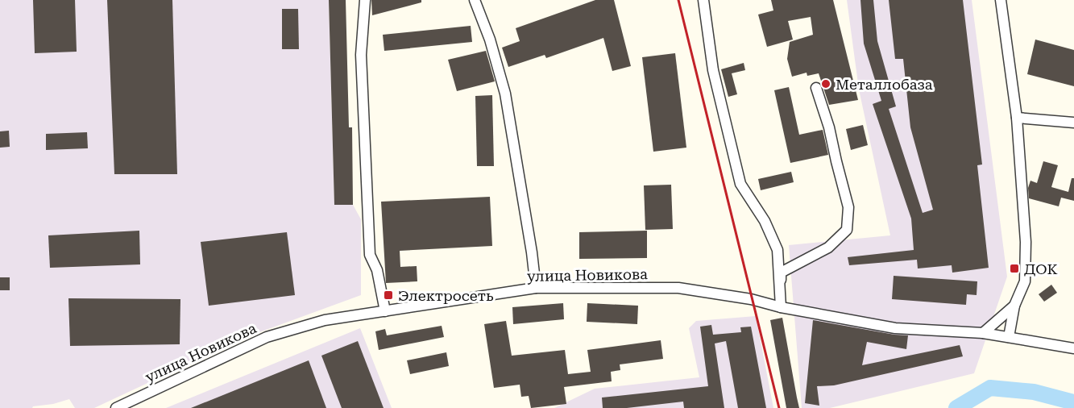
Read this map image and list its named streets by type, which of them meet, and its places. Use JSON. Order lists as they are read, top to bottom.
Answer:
{
  "streets": {
    "street": ["улица Новикова"]
  },
  "places": {
    "other": ["Металлобаза"],
    "transit": ["ДОК", "Электросеть"]
  }
}
